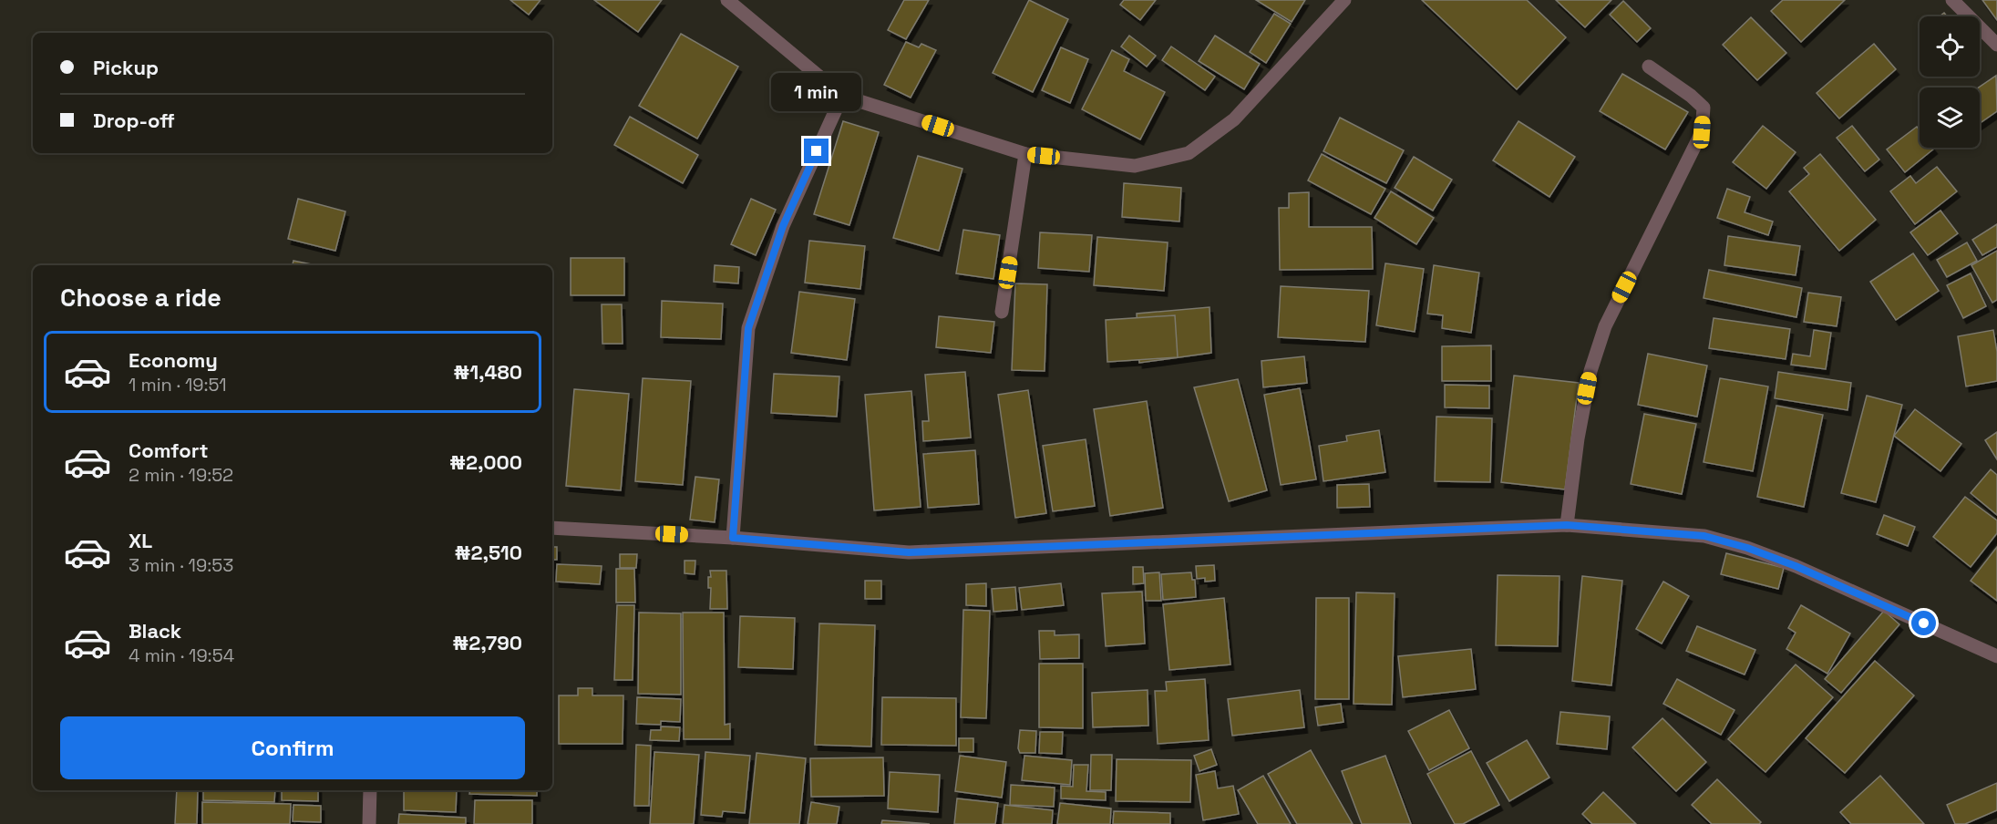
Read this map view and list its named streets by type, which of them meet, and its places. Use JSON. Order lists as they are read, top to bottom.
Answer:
{
  "page": {
    "banner": ["Pickup", "Drop-off"],
    "bubble": "1 min",
    "heading": "Choose a ride",
    "list": [
      {
        "name": "Economy",
        "note": "1 min · 19:51",
        "value": "₦1,480"
      },
      {
        "name": "Comfort",
        "note": "2 min · 19:52",
        "value": "₦2,000"
      },
      {
        "name": "XL",
        "note": "3 min · 19:53",
        "value": "₦2,510"
      },
      {
        "name": "Black",
        "note": "4 min · 19:54",
        "value": "₦2,790"
      }
    ],
    "buttons": "Confirm"
  }
}
